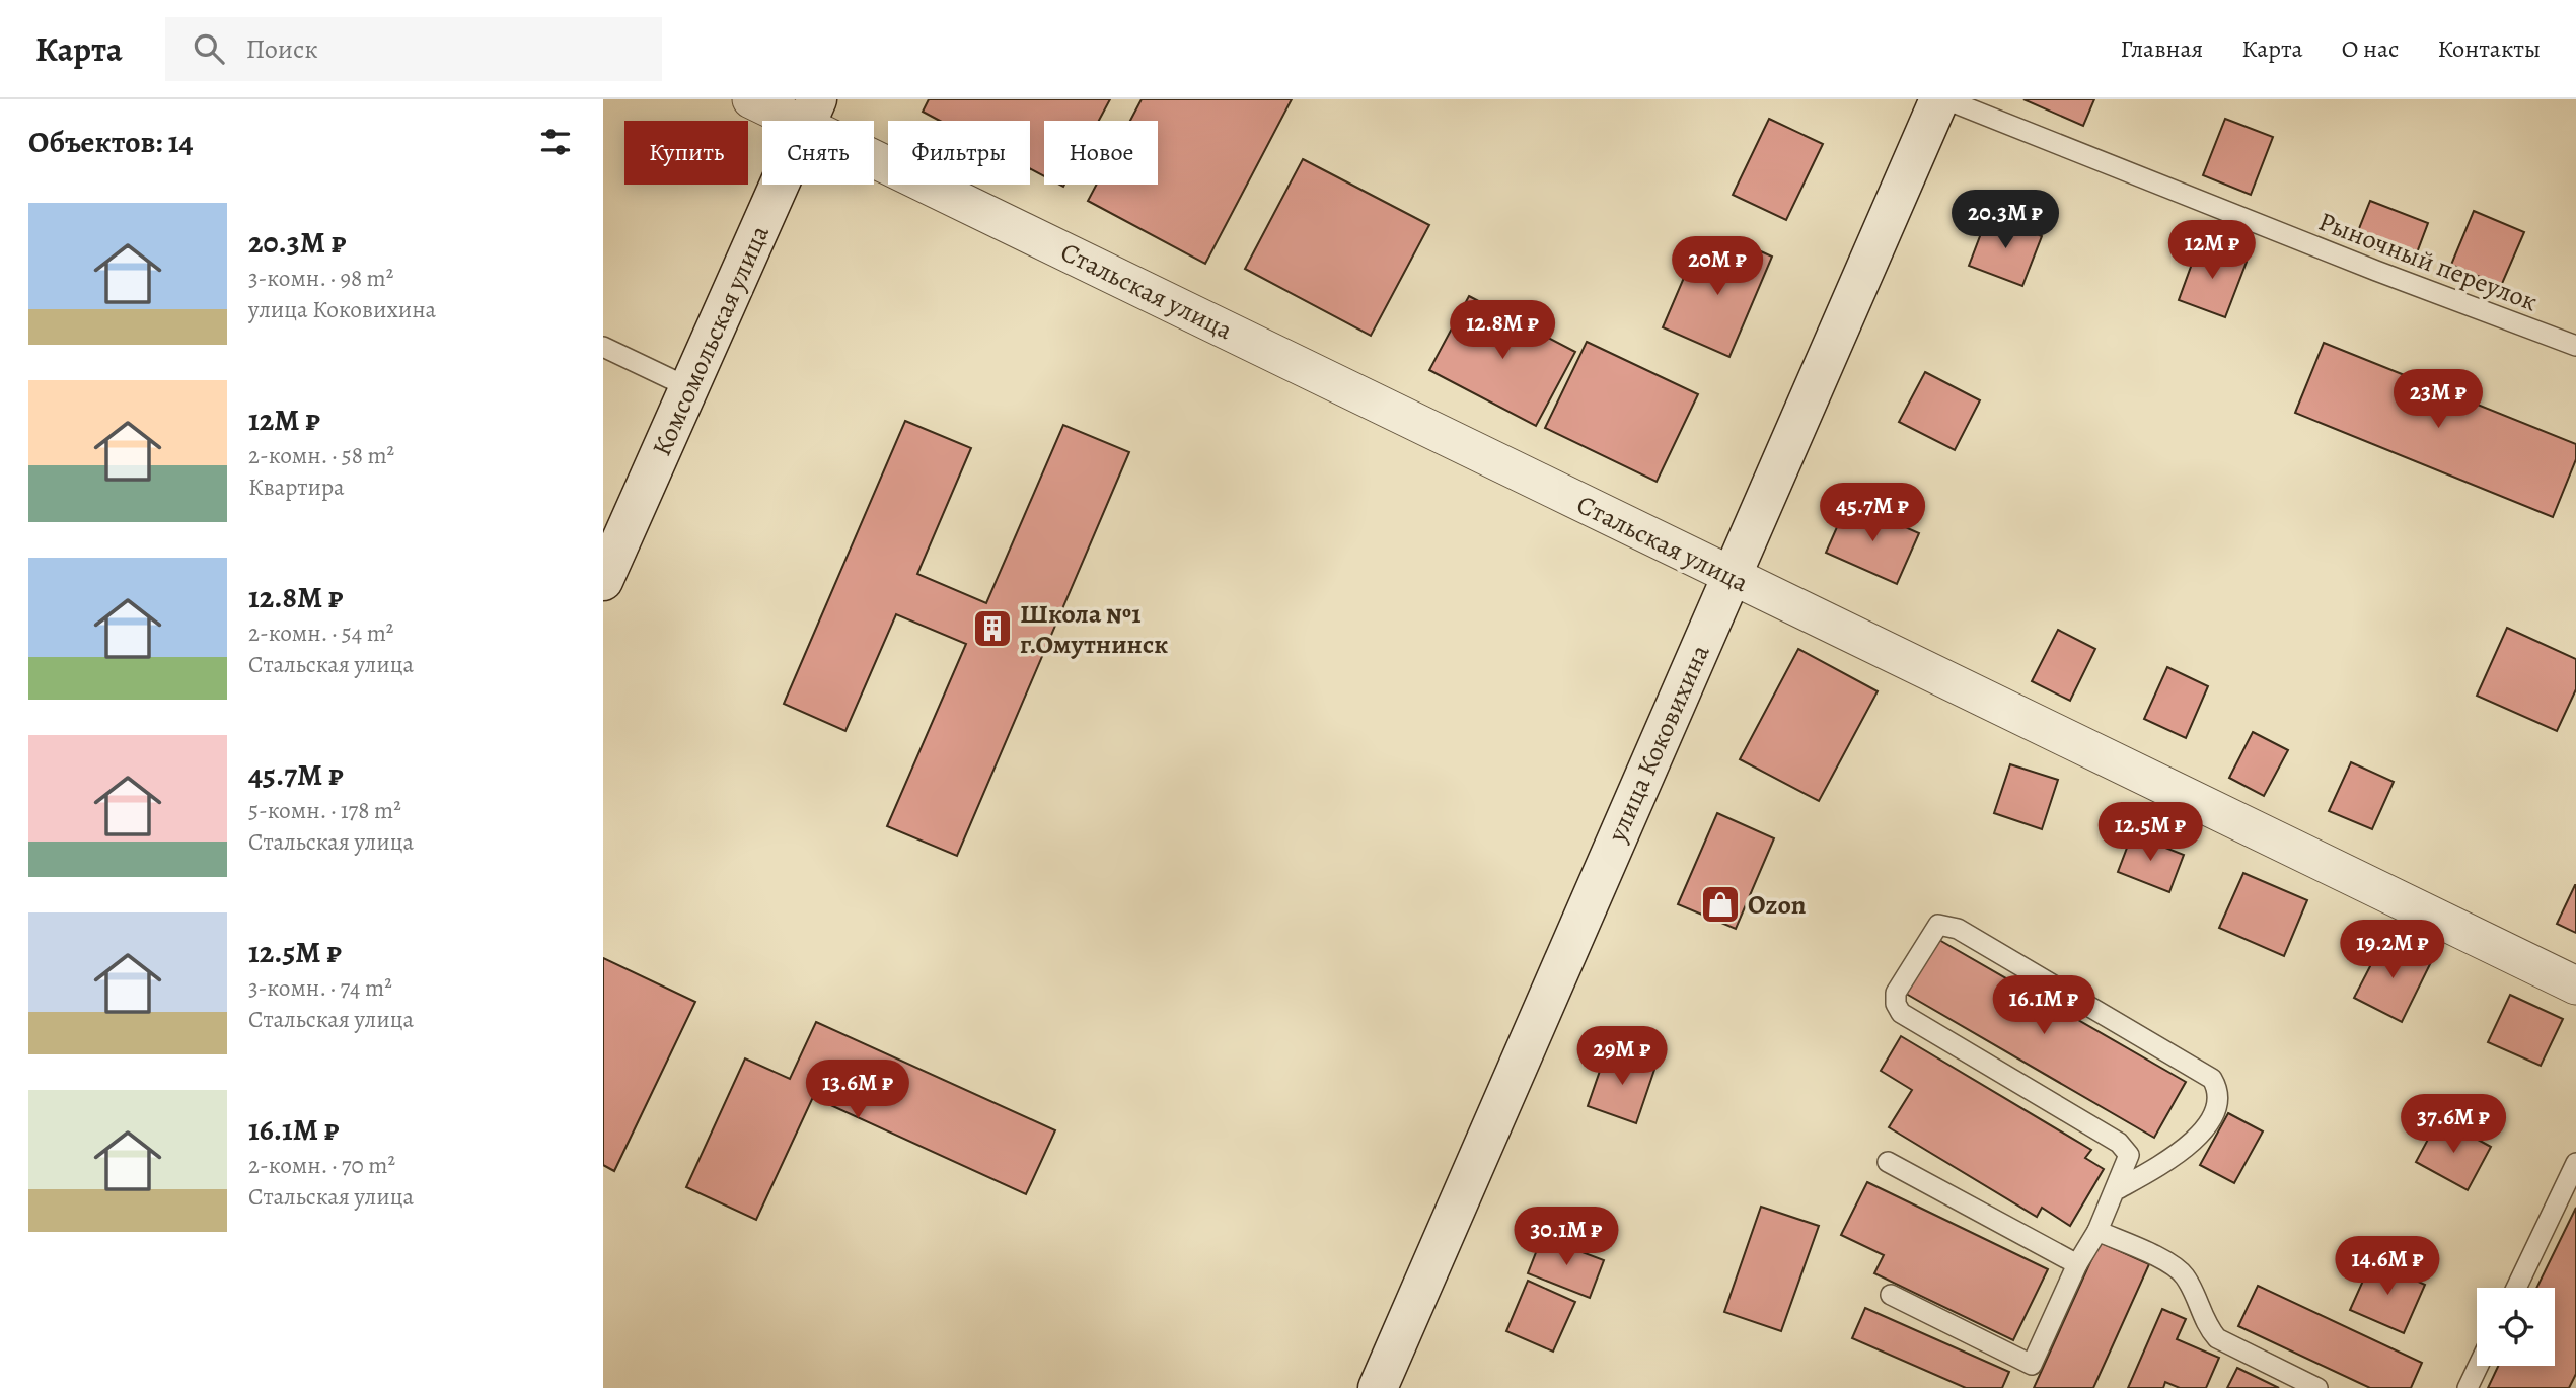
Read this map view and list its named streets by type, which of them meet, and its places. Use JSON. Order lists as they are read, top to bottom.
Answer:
{
  "streets": {
    "street": ["Стальская улица", "Комсомольская улица", "улица Коковихина"],
    "lane": ["Рыночный переулок"]
  },
  "crossings": [
    ["Стальская улица", "Комсомольская улица"],
    ["Стальская улица", "улица Коковихина"]
  ],
  "places": {
    "building": ["Школа №1 г.Омутнинск"],
    "shop": ["Ozon"]
  },
  "page": {
    "header": "Карта",
    "search": "Поиск",
    "nav": [
      "Главная",
      "Карта",
      "О нас",
      "Контакты"
    ],
    "heading": "Объектов: 14",
    "chip": [
      "Купить",
      "Снять",
      "Фильтры",
      "Новое"
    ],
    "list": [
      {
        "name": "20.3M ₽",
        "note": "3-комн. · 98 m² · улица Коковихина"
      },
      {
        "name": "12M ₽",
        "note": "2-комн. · 58 m² · Квартира"
      },
      {
        "name": "12.8M ₽",
        "note": "2-комн. · 54 m² · Стальская улица"
      },
      {
        "name": "45.7M ₽",
        "note": "5-комн. · 178 m² · Стальская улица"
      },
      {
        "name": "12.5M ₽",
        "note": "3-комн. · 74 m² · Стальская улица"
      },
      {
        "name": "16.1M ₽",
        "note": "2-комн. · 70 m² · Стальская улица"
      }
    ],
    "price": [
      "20.3M ₽",
      "12M ₽",
      "20M ₽",
      "12.8M ₽",
      "23M ₽",
      "45.7M ₽",
      "12.5M ₽",
      "19.2M ₽",
      "16.1M ₽",
      "29M ₽",
      "13.6M ₽",
      "37.6M ₽",
      "30.1M ₽",
      "14.6M ₽"
    ]
  }
}
